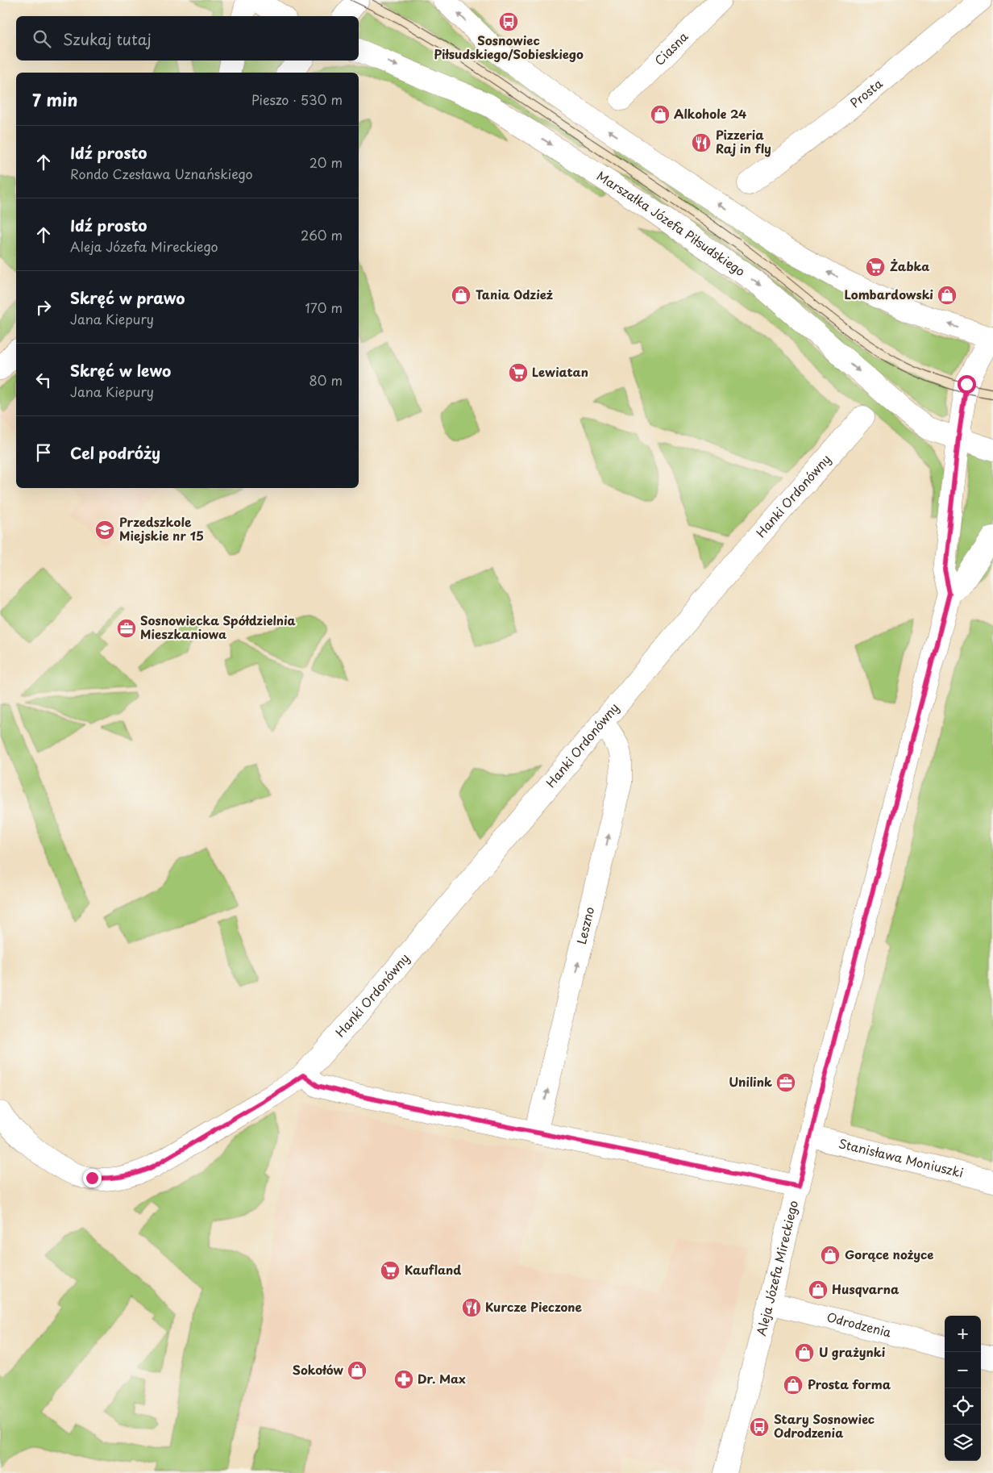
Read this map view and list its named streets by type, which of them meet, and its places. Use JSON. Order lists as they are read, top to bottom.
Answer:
{
  "streets": {
    "street": [
      "Ciasna",
      "Prosta",
      "Marszałka Józefa Piłsudskiego",
      "Hanki Ordonówny",
      "Leszno",
      "Stanisława Moniuszki",
      "Aleja Józefa Mireckiego",
      "Odrodzenia"
    ]
  },
  "crossings": [
    ["Marszałka Józefa Piłsudskiego", "Aleja Józefa Mireckiego"],
    ["Hanki Ordonówny", "Leszno"],
    ["Stanisława Moniuszki", "Aleja Józefa Mireckiego"],
    ["Aleja Józefa Mireckiego", "Odrodzenia"]
  ],
  "one_way": ["Leszno"],
  "places": {
    "bus stop": ["Sosnowiec Piłsudskiego/Sobieskiego", "Stary Sosnowiec Odrodzenia"],
    "shop": [
      "Alkohole 24",
      "Tania Odzież",
      "Lombardowski",
      "Gorące nożyce",
      "Husqvarna",
      "U grażynki",
      "Sokołów",
      "Prosta forma"
    ],
    "restaurant": ["Pizzeria Raj in fly", "Kurcze Pieczone"],
    "supermarket": ["Żabka", "Lewiatan", "Kaufland"],
    "school or university": ["Przedszkole Miejskie nr 15"],
    "office": ["Sosnowiecka Spółdzielnia Mieszkaniowa", "Unilink"],
    "pharmacy": ["Dr. Max"]
  },
  "page": {
    "search": "Szukaj tutaj",
    "heading": ["7 min", "Pieszo · 530 m"],
    "list": [
      ["Idź prosto", "Rondo Czesława Uznańskiego", "20 m"],
      ["Idź prosto", "Aleja Józefa Mireckiego", "260 m"],
      ["Skręć w prawo", "Jana Kiepury", "170 m"],
      ["Skręć w lewo", "Jana Kiepury", "80 m"],
      "Cel podróży"
    ],
    "map_buttons": ["+", "−"]
  }
}
